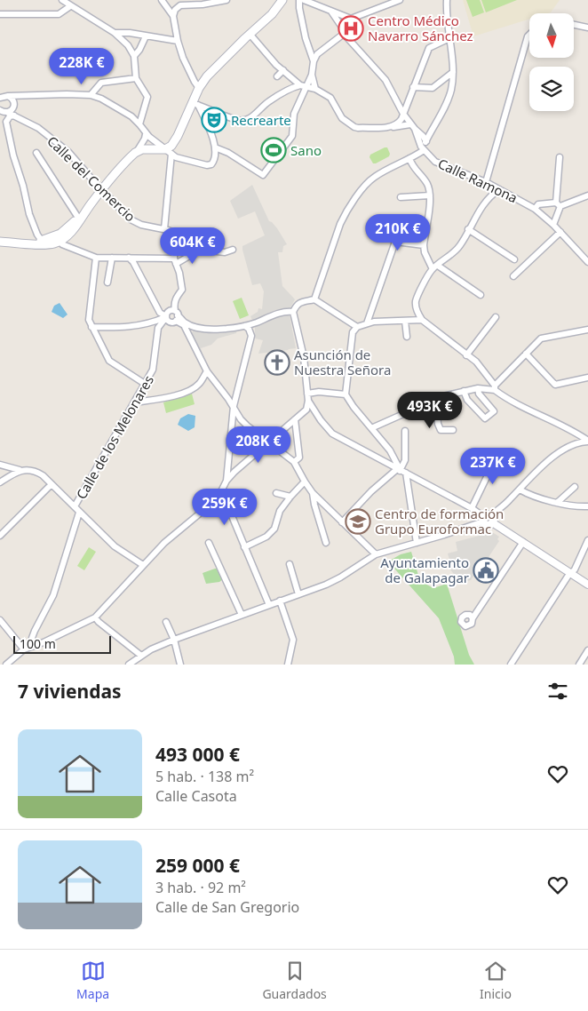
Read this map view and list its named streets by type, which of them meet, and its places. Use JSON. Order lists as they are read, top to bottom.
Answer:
{
  "streets": {
    "street": ["Calle del Comercio", "Calle Ramona", "Calle de los Melonares"]
  },
  "places": {
    "hospital": ["Centro Médico Navarro Sánchez"],
    "theatre": ["Recrearte"],
    "sports": ["Sano"],
    "church": ["Asunción de Nuestra Señora"],
    "school or university": ["Centro de formación Grupo Euroformac"],
    "public building": ["Ayuntamiento de Galapagar"]
  },
  "scale_bar": "100 m",
  "north": "bottom",
  "page": {
    "price": [
      "228K €",
      "210K €",
      "604K €",
      "493K €",
      "208K €",
      "237K €",
      "259K €"
    ],
    "scale": "100 m",
    "heading": "7 viviendas",
    "list": [
      {
        "name": "493 000 €",
        "note": "5 hab. · 138 m² · Calle Casota"
      },
      {
        "name": "259 000 €",
        "note": "3 hab. · 92 m² · Calle de San Gregorio"
      }
    ],
    "tabs": ["Mapa", "Guardados", "Inicio"]
  }
}
